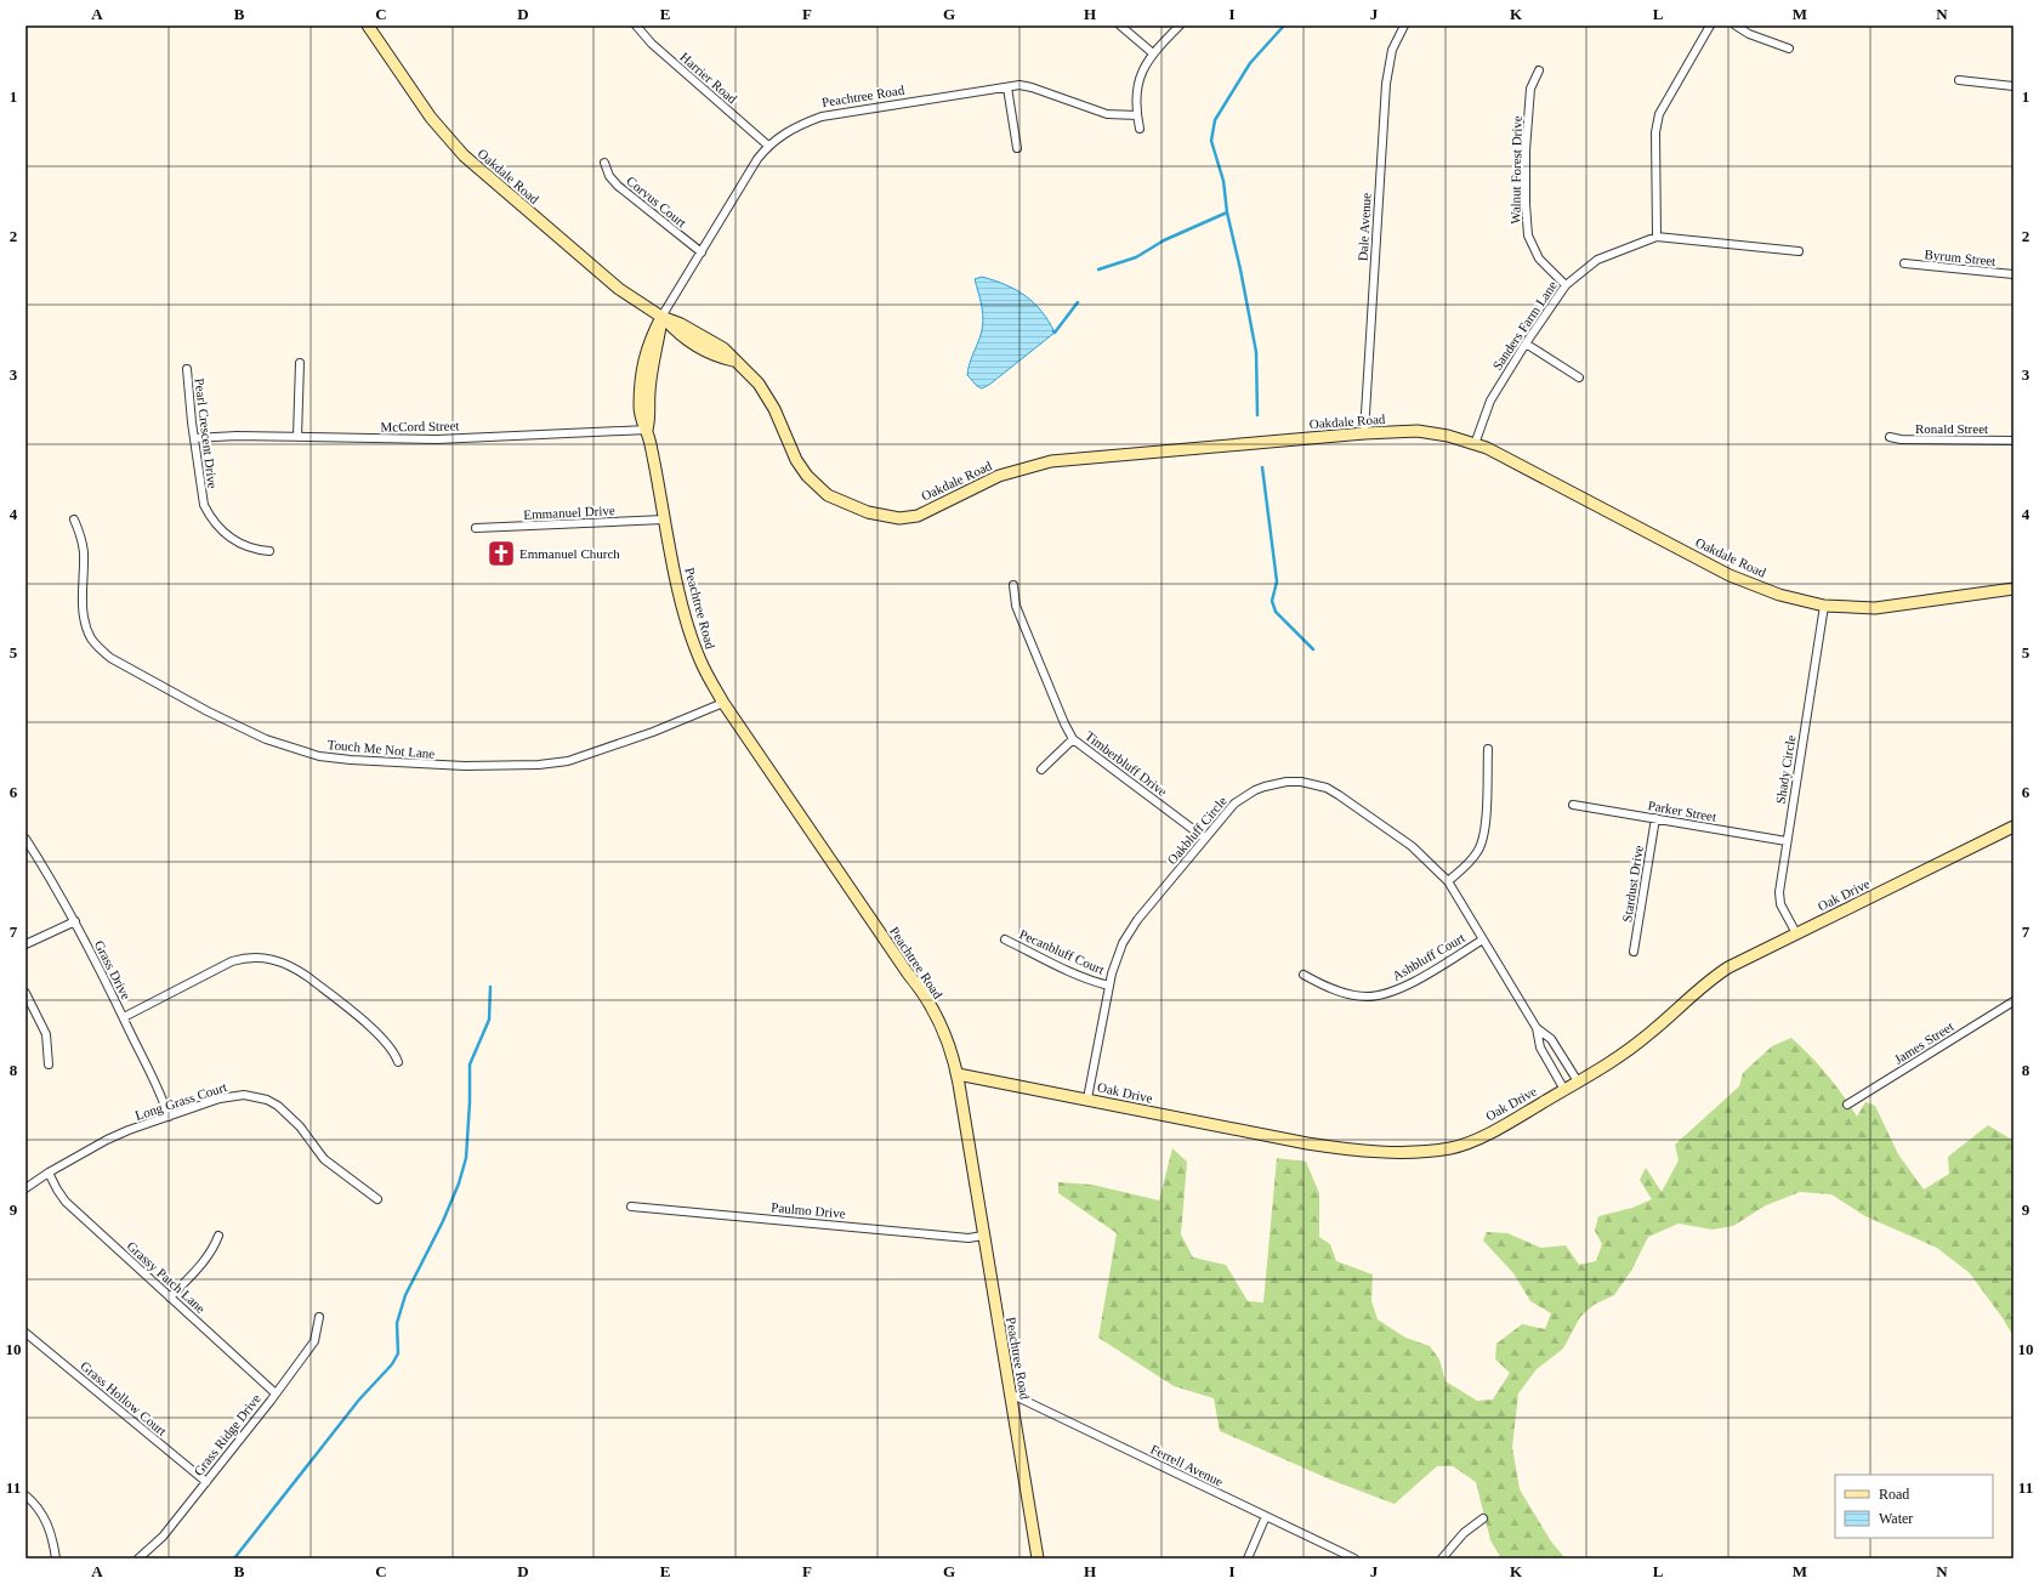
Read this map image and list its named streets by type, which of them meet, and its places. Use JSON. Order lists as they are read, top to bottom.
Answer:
{
  "streets": {
    "street": [
      "Harrier Road",
      "Peachtree Road",
      "Walnut Forest Drive",
      "Oakdale Road",
      "Corvus Court",
      "Dale Avenue",
      "Byrum Street",
      "Sanders Farm Lane",
      "McCord Street",
      "Ronald Street",
      "Pearl Crescent Drive",
      "Emmanuel Drive",
      "Touch Me Not Lane",
      "Timberbluff Drive",
      "Shady Circle",
      "Parker Street",
      "Oakbluff Circle",
      "Stardust Drive",
      "Oak Drive",
      "Pecanbluff Court",
      "Ashbluff Court",
      "Grass Drive",
      "James Street",
      "Long Grass Court",
      "Paulmo Drive",
      "Grassy Patch Lane",
      "Grass Hollow Court",
      "Grass Ridge Drive",
      "Ferrell Avenue"
    ]
  },
  "crossings": [
    ["Harrier Road", "Peachtree Road"],
    ["Peachtree Road", "Oakdale Road"],
    ["Peachtree Road", "Corvus Court"],
    ["Peachtree Road", "McCord Street"],
    ["Peachtree Road", "Emmanuel Drive"],
    ["Peachtree Road", "Touch Me Not Lane"],
    ["Peachtree Road", "Oak Drive"],
    ["Peachtree Road", "Paulmo Drive"],
    ["Peachtree Road", "Ferrell Avenue"],
    ["Walnut Forest Drive", "Sanders Farm Lane"],
    ["Oakdale Road", "Dale Avenue"],
    ["Oakdale Road", "Sanders Farm Lane"],
    ["Oakdale Road", "Shady Circle"],
    ["McCord Street", "Pearl Crescent Drive"],
    ["Timberbluff Drive", "Oakbluff Circle"],
    ["Shady Circle", "Parker Street"],
    ["Shady Circle", "Oak Drive"],
    ["Parker Street", "Stardust Drive"],
    ["Oakbluff Circle", "Oak Drive"],
    ["Oakbluff Circle", "Pecanbluff Court"],
    ["Oakbluff Circle", "Ashbluff Court"],
    ["Grass Drive", "Long Grass Court"],
    ["Long Grass Court", "Grassy Patch Lane"],
    ["Grassy Patch Lane", "Grass Ridge Drive"],
    ["Grass Hollow Court", "Grass Ridge Drive"]
  ],
  "places": {
    "church": ["Emmanuel Church"]
  },
  "legend": ["Road", "Water"],
  "grid": {
    "columns": [
      "A",
      "B",
      "C",
      "D",
      "E",
      "F",
      "G",
      "H",
      "I",
      "J",
      "K",
      "L",
      "M",
      "N"
    ],
    "rows": [
      "1",
      "2",
      "3",
      "4",
      "5",
      "6",
      "7",
      "8",
      "9",
      "10",
      "11"
    ]
  }
}
